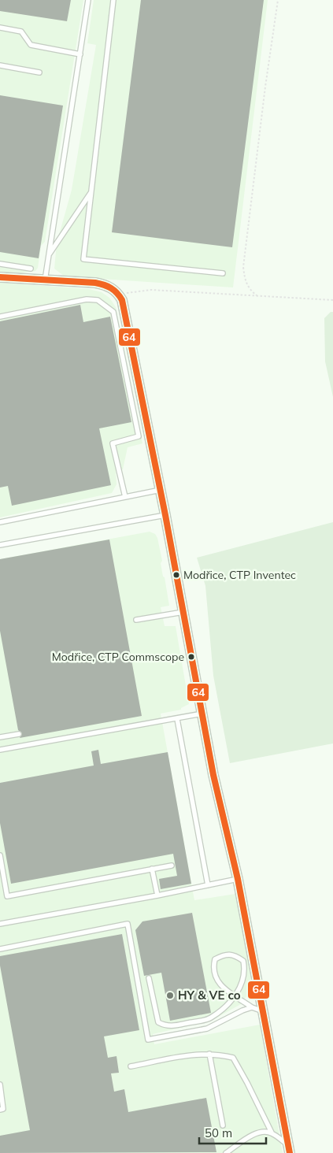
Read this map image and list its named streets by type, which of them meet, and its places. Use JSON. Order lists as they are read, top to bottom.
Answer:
{
  "places": ["Modřice, CTP Inventec", "Modřice, CTP Commscope", "HY & VE co"],
  "lines": ["transit line 64"],
  "scale_bar": "50 m"
}
